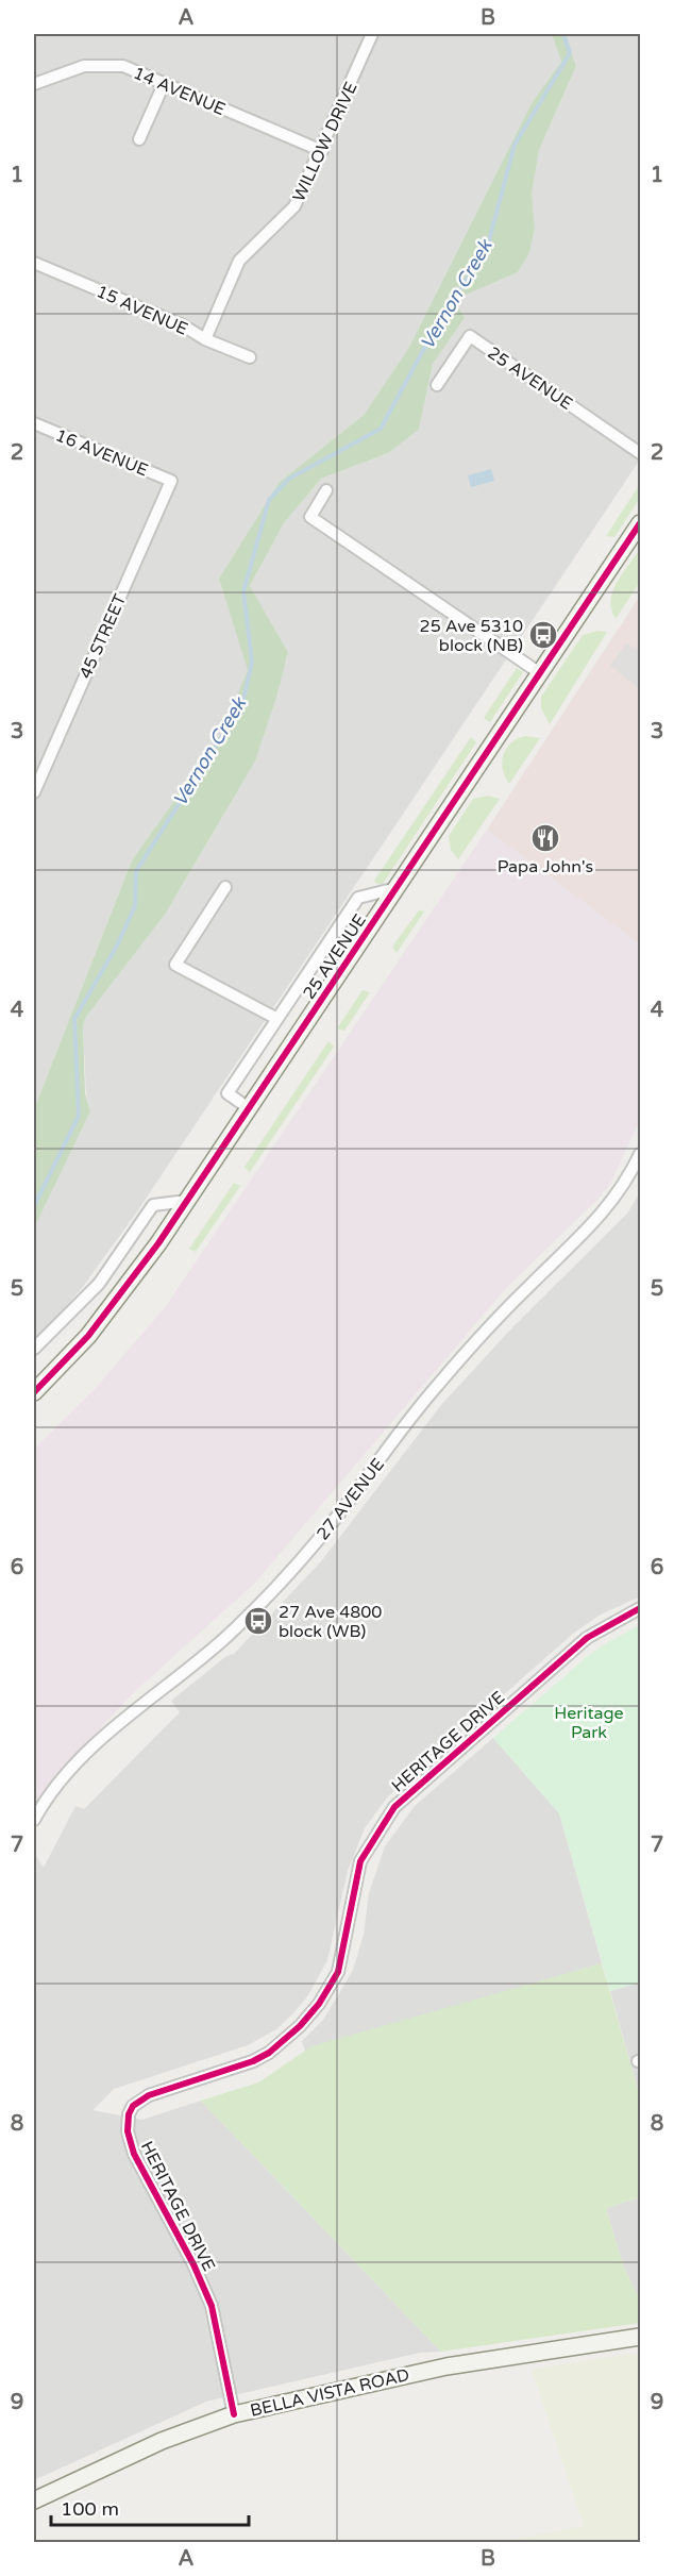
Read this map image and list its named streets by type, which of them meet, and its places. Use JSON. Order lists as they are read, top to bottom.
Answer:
{
  "streets": {
    "main road": ["25 AVENUE", "BELLA VISTA ROAD"],
    "street": [
      "14 AVENUE",
      "WILLOW DRIVE",
      "15 AVENUE",
      "16 AVENUE",
      "45 STREET",
      "27 AVENUE",
      "HERITAGE DRIVE"
    ]
  },
  "crossings": [
    ["14 AVENUE", "WILLOW DRIVE"],
    ["WILLOW DRIVE", "15 AVENUE"],
    ["16 AVENUE", "45 STREET"],
    ["HERITAGE DRIVE", "BELLA VISTA ROAD"]
  ],
  "water": ["Vernon Creek"],
  "parks": ["Heritage Park"],
  "places": {
    "bus stop": ["25 Ave 5310 block (NB)", "27 Ave 4800 block (WB)"],
    "restaurant": ["Papa John's"]
  },
  "scale_bar": "100 m",
  "grid": {
    "columns": ["A", "B"],
    "rows": [
      "1",
      "2",
      "3",
      "4",
      "5",
      "6",
      "7",
      "8",
      "9"
    ]
  }
}
